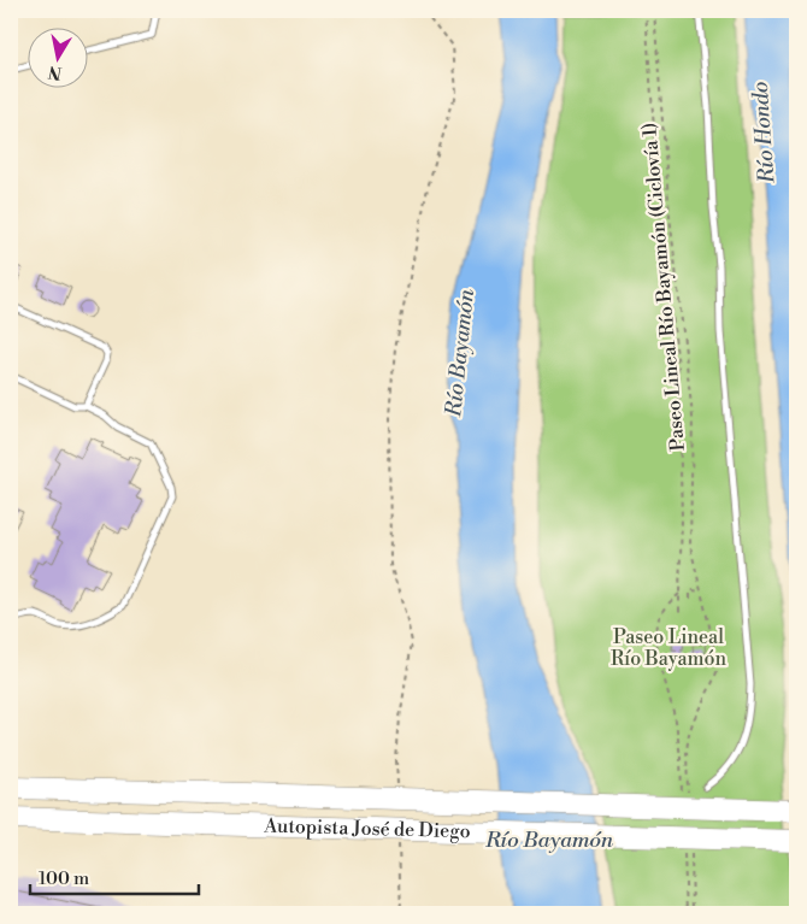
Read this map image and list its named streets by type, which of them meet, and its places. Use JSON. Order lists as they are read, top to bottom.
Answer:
{
  "streets": {
    "highway": ["Autopista José de Diego"],
    "path": ["Paseo Lineal Río Bayamón (Ciclovía 1)"]
  },
  "water": ["Río Hondo", "Río Bayamón"],
  "parks": ["Paseo Lineal Río Bayamón"],
  "scale_bar": "100 m",
  "north": "bottom"
}
